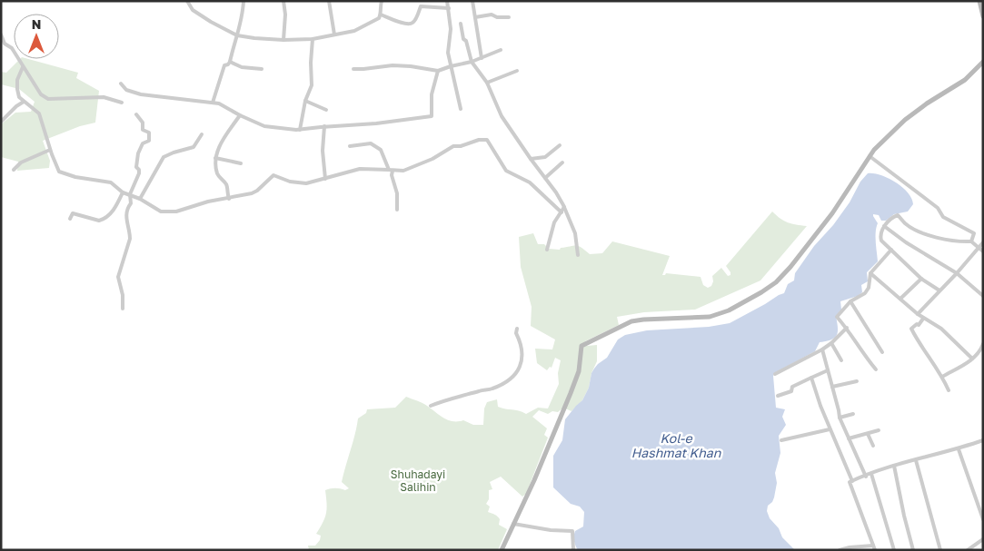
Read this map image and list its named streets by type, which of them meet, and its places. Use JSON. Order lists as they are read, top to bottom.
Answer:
{
  "water": ["Kol-e Hashmat Khan"],
  "parks": ["Shuhadayi Salihin"],
  "north": "top"
}
